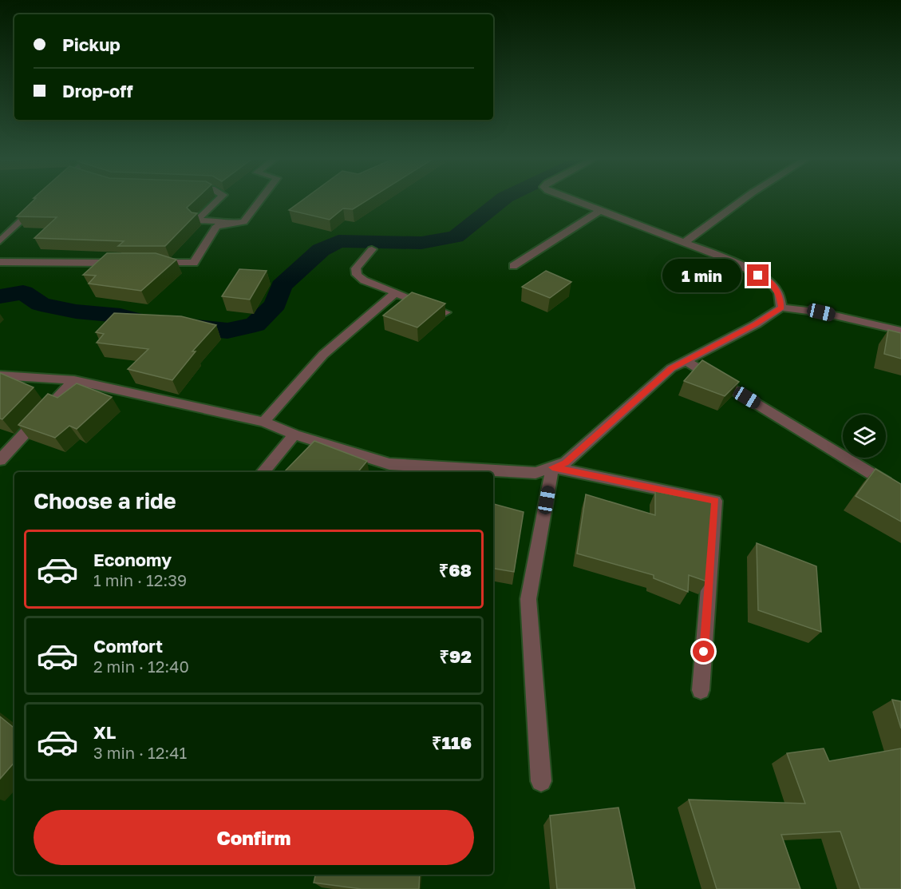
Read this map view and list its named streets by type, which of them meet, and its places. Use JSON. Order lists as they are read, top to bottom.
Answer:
{
  "page": {
    "banner": ["Pickup", "Drop-off"],
    "bubble": "1 min",
    "heading": "Choose a ride",
    "list": [
      {
        "name": "Economy",
        "note": "1 min · 12:39",
        "value": "₹68"
      },
      {
        "name": "Comfort",
        "note": "2 min · 12:40",
        "value": "₹92"
      },
      {
        "name": "XL",
        "note": "3 min · 12:41",
        "value": "₹116"
      }
    ],
    "buttons": "Confirm"
  }
}
